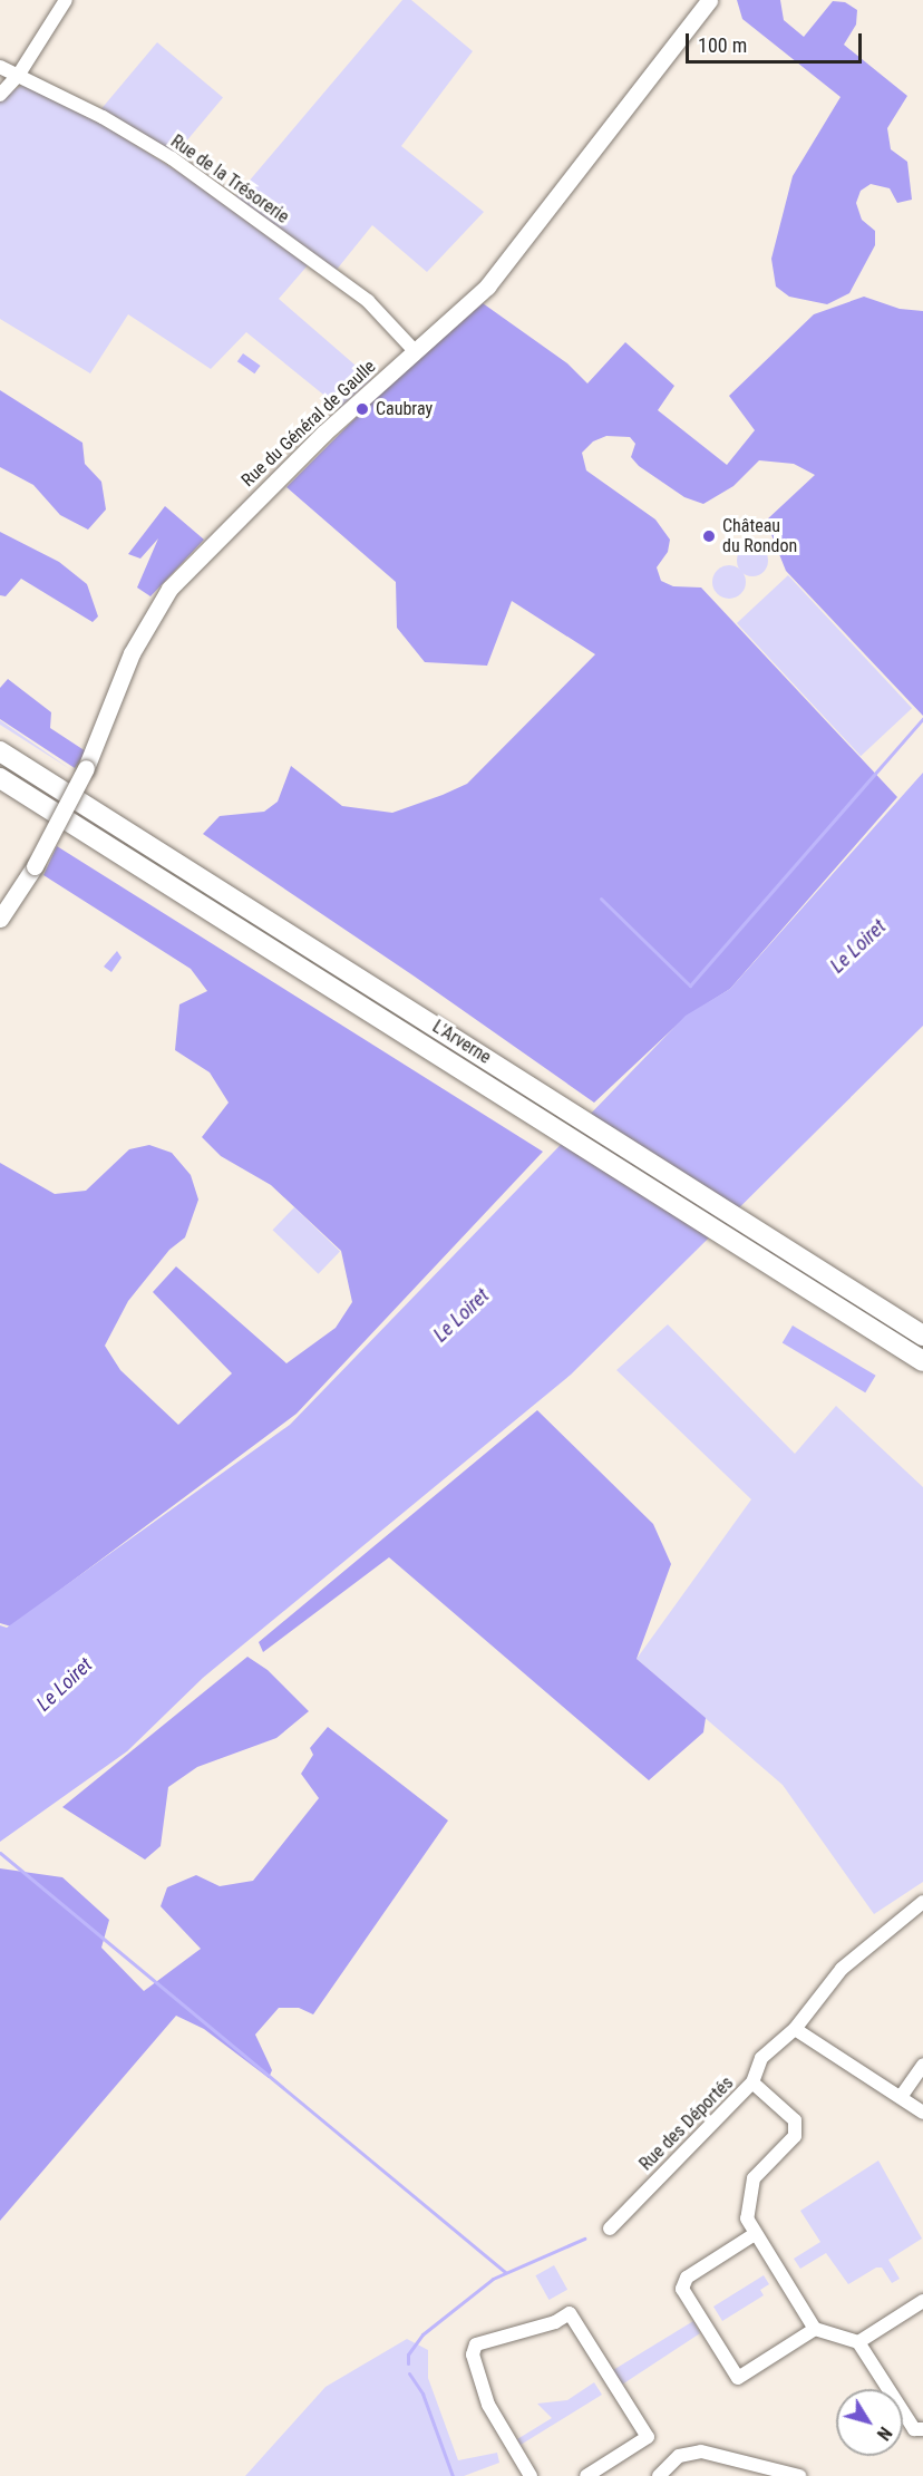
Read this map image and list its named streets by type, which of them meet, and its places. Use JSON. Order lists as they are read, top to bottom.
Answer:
{
  "streets": {
    "highway": ["L'Arverne"],
    "main road": ["Rue du Général de Gaulle"],
    "street": ["Rue de la Trésorerie", "Rue des Déportés"]
  },
  "crossings": [
    ["Rue de la Trésorerie", "Rue du Général de Gaulle"]
  ],
  "water": ["Le Loiret"],
  "places": ["Caubray", "Château du Rondon"],
  "scale_bar": "100 m",
  "north": "bottom right"
}
